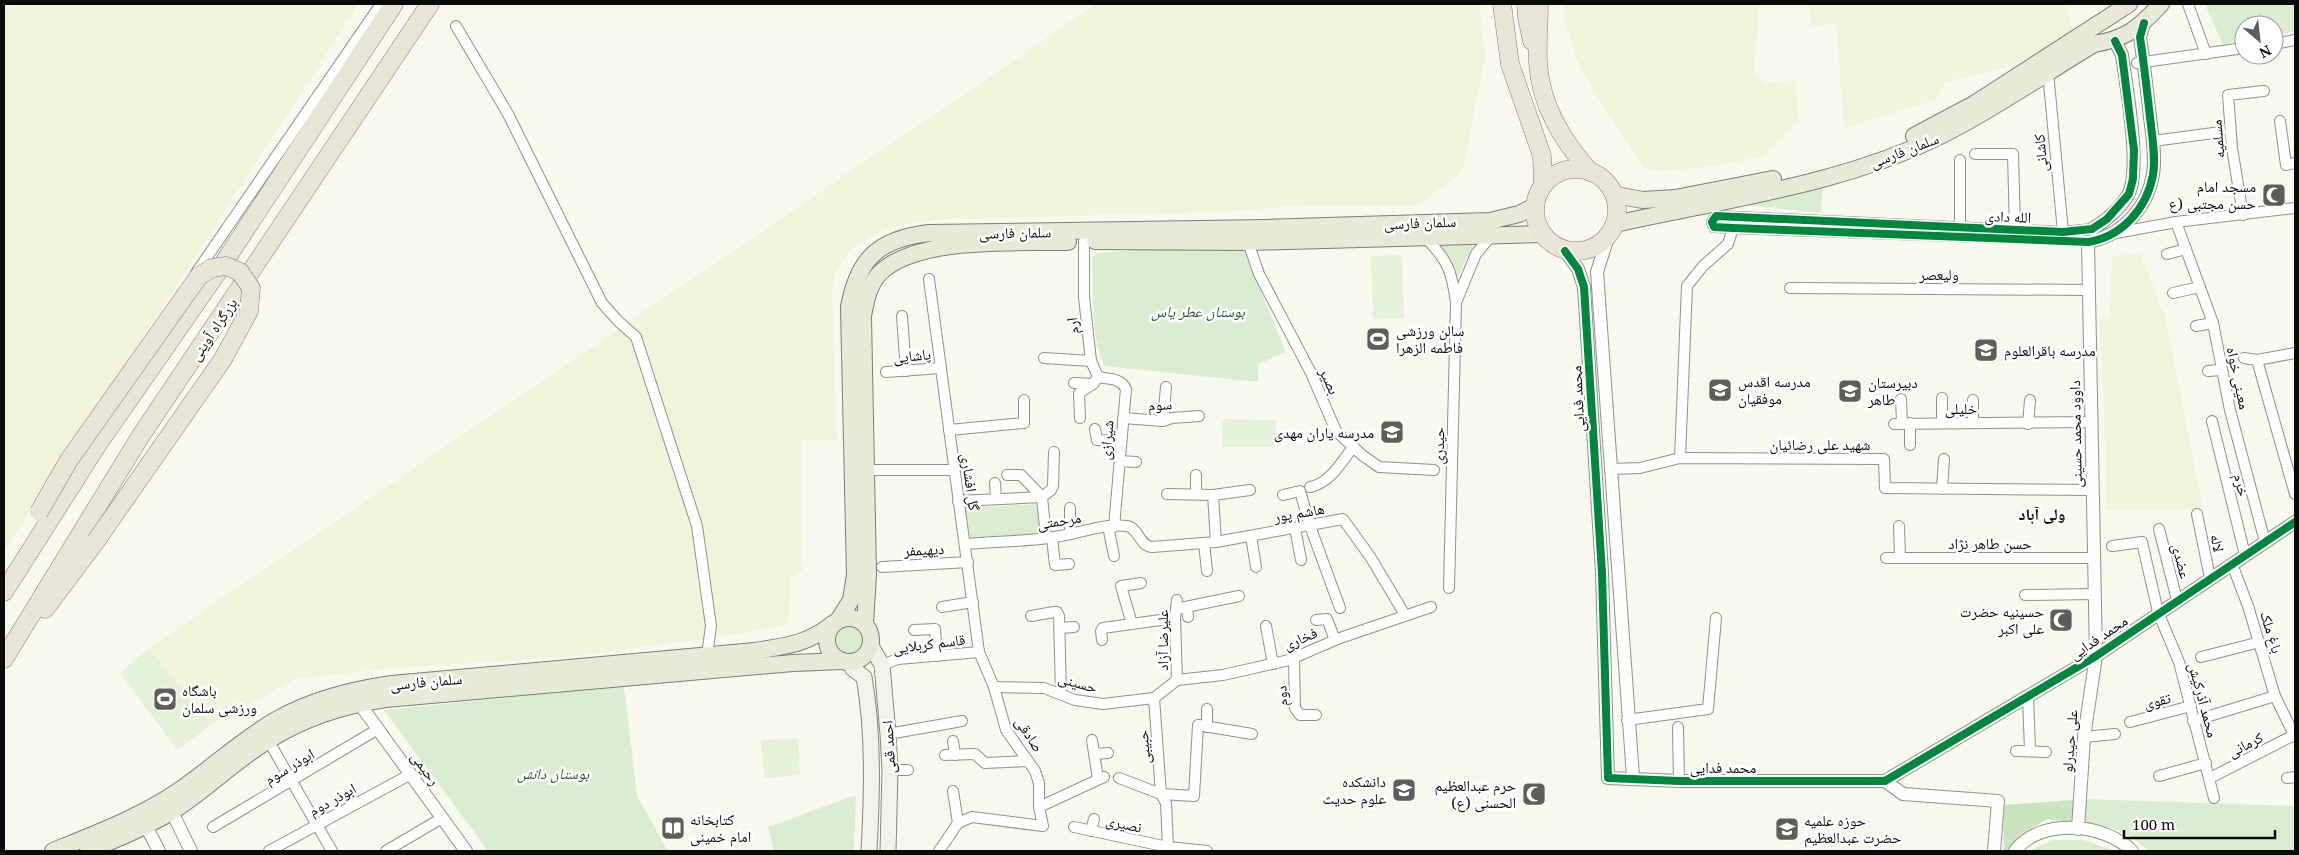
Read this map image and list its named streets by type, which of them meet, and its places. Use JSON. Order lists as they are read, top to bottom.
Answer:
{
  "streets": {
    "highway": ["بزرگراه آوینی"],
    "main road": ["سلمان فارسی", "احمد قمی"],
    "street": [
      "مسلمیه",
      "کاشانی",
      "الله دادی",
      "ولیعصر",
      "ارم",
      "پاشایی",
      "معینی خواه",
      "بصیر",
      "محمد فدایی",
      "سوم",
      "خلیلی",
      "داوود محمد حسینی",
      "شیرازی",
      "شهید علی رضائیان",
      "حیدری",
      "گل افشاری",
      "خرم",
      "هاشم پور",
      "مرحمتی",
      "حسن طاهر نژاد",
      "لاله",
      "دیهیمفر",
      "عضدی",
      "باغ ملک",
      "فخاری",
      "علیرضا آزاد",
      "قاسم کربلایی",
      "حسینی",
      "دوم",
      "تقوی",
      "محمد آذرکیش",
      "صادقی",
      "علی حیدرلو",
      "کرمانی",
      "حبیبی",
      "ابوذر سوم",
      "رحیمی",
      "ابوذر دوم",
      "نصیری"
    ]
  },
  "crossings": [
    ["سلمان فارسی", "کاشانی"],
    ["سلمان فارسی", "الله دادی"],
    ["سلمان فارسی", "ارم"],
    ["سلمان فارسی", "بصیر"],
    ["سلمان فارسی", "محمد فدایی"],
    ["سلمان فارسی", "احمد قمی"],
    ["سلمان فارسی", "رحیمی"],
    ["کاشانی", "الله دادی"],
    ["الله دادی", "داوود محمد حسینی"],
    ["ولیعصر", "داوود محمد حسینی"],
    ["ارم", "شیرازی"],
    ["پاشایی", "گل افشاری"],
    ["معینی خواه", "محمد فدایی"],
    ["محمد فدایی", "داوود محمد حسینی"],
    ["محمد فدایی", "شهید علی رضائیان"],
    ["محمد فدایی", "خرم"],
    ["محمد فدایی", "لاله"],
    ["محمد فدایی", "عضدی"],
    ["محمد فدایی", "باغ ملک"],
    ["محمد فدایی", "محمد آذرکیش"],
    ["محمد فدایی", "علی حیدرلو"],
    ["سوم", "شیرازی"],
    ["خلیلی", "داوود محمد حسینی"],
    ["داوود محمد حسینی", "شهید علی رضائیان"],
    ["داوود محمد حسینی", "حسن طاهر نژاد"],
    ["داوود محمد حسینی", "علی حیدرلو"],
    ["شیرازی", "مرحمتی"],
    ["گل افشاری", "مرحمتی"],
    ["گل افشاری", "دیهیمفر"],
    ["گل افشاری", "قاسم کربلایی"],
    ["گل افشاری", "حسینی"],
    ["گل افشاری", "صادقی"],
    ["هاشم پور", "مرحمتی"],
    ["هاشم پور", "فخاری"],
    ["باغ ملک", "کرمانی"],
    ["فخاری", "علیرضا آزاد"],
    ["فخاری", "دوم"],
    ["قاسم کربلایی", "احمد قمی"],
    ["حسینی", "صادقی"],
    ["حسینی", "حبیبی"],
    ["تقوی", "محمد آذرکیش"],
    ["محمد آذرکیش", "کرمانی"],
    ["ابوذر سوم", "رحیمی"],
    ["رحیمی", "ابوذر دوم"]
  ],
  "districts": ["ولی آباد"],
  "parks": ["بوستان عطر یاس", "بوستان دانش"],
  "places": {
    "mosque": ["مسجد امام حسن مجتبی (ع", "حسینیه حضرت علی اکبر", "حرم عبدالعظیم الحسنی (ع)"],
    "sports": ["سالن ورزشی فاطمه الزهرا", "باشگاه ورزشی سلمان"],
    "school or university": [
      "مدرسه باقرالعلوم",
      "مدرسه اقدس موفقیان",
      "دبیرستان طاهر",
      "مدرسه یاران مهدی",
      "دانشکده علوم حدیث",
      "حوزه علمیه حضرت عبدالعظیم"
    ],
    "library": ["کتابخانه امام خمینی"]
  },
  "scale_bar": "100 m",
  "north": "bottom right"
}
